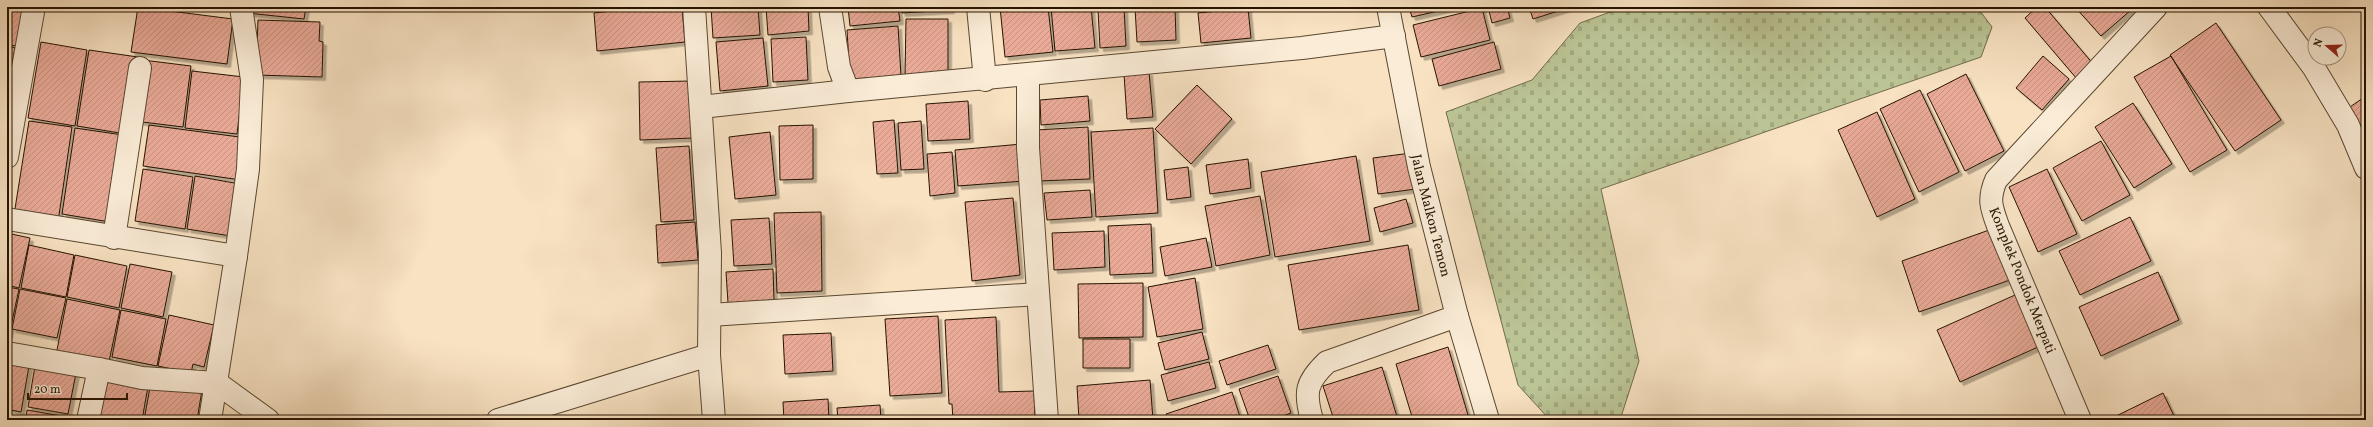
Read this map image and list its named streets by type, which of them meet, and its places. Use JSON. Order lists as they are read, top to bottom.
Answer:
{
  "streets": {
    "street": ["Jalan Malkon Temon", "Komplek Pondok Merpati"]
  },
  "scale_bar": "20 m",
  "north": "left"
}
